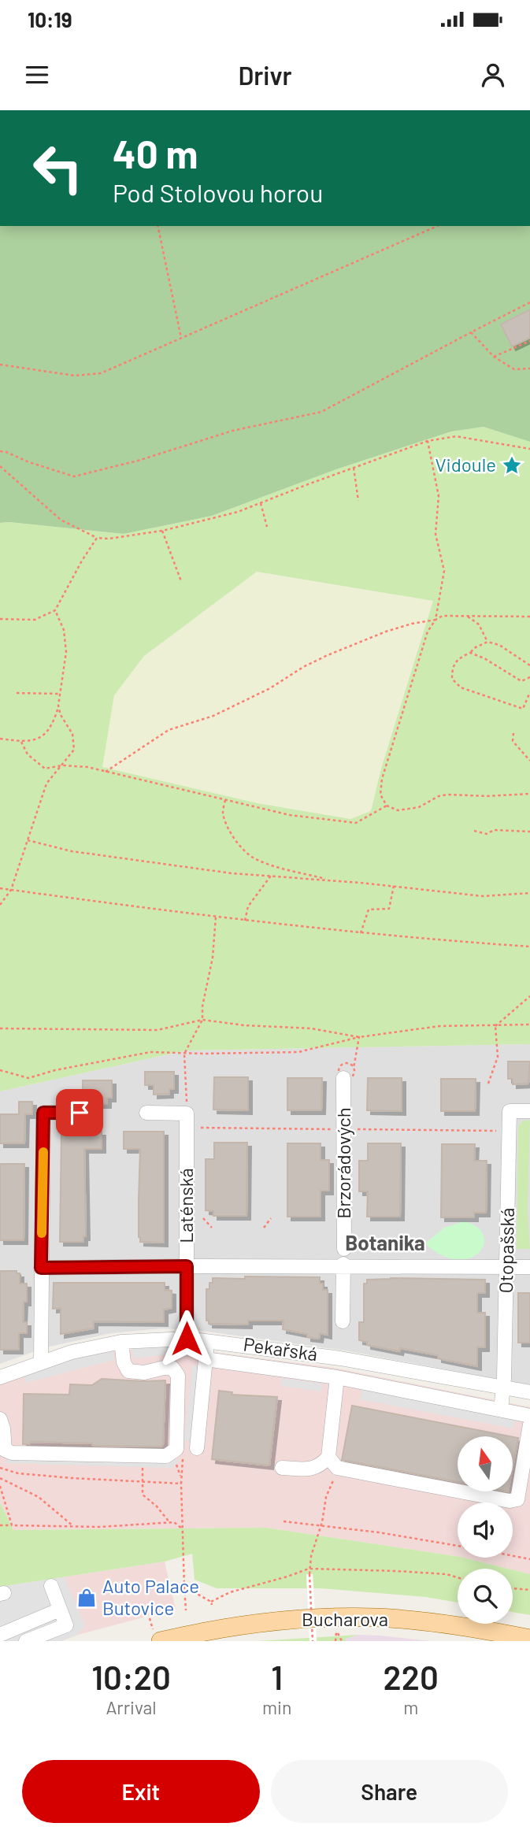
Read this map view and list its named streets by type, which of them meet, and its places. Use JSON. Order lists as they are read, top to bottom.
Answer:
{
  "streets": {
    "main road": ["Bucharova"],
    "street": [
      "Brzorádových",
      "Laténská",
      "Otopašská",
      "Pekařská"
    ]
  },
  "crossings": [
    ["Laténská", "Pekařská"],
    ["Otopašská", "Pekařská"]
  ],
  "districts": ["Botanika"],
  "places": {
    "place": ["Vidoule"],
    "shop": ["Auto Palace Butovice"]
  },
  "north": "top",
  "page": {
    "status": "10:19",
    "header": "Drivr",
    "turn": ["40 m", "Pod Stolovou horou"],
    "eta": [
      "10:20",
      "Arrival",
      "1",
      "min",
      "220",
      "m"
    ],
    "buttons": ["Exit", "Share"]
  }
}
